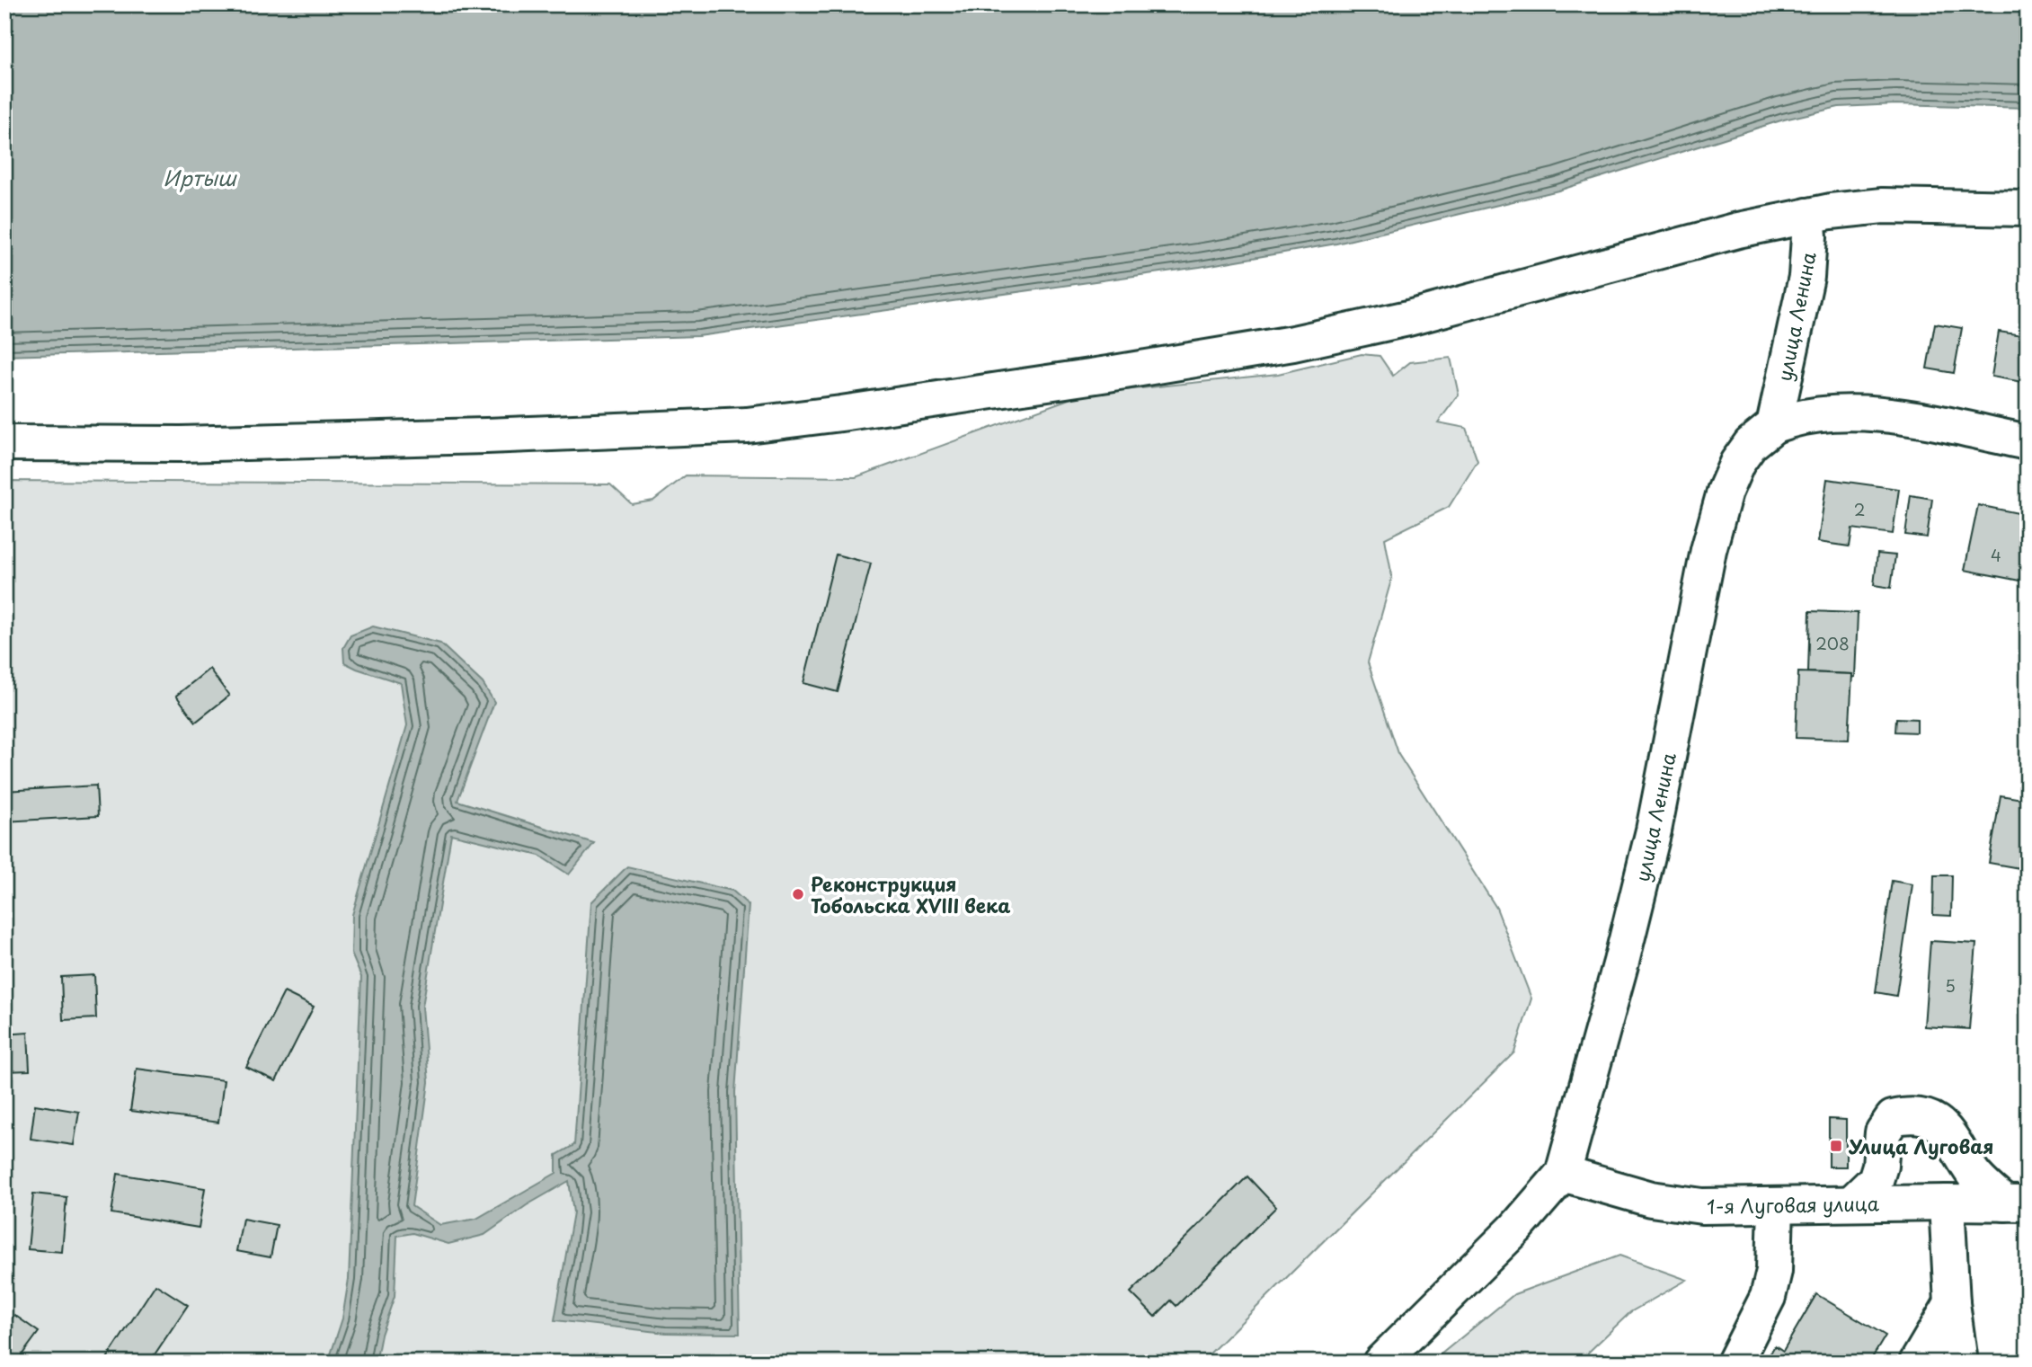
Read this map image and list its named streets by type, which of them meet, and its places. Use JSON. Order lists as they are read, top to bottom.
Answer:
{
  "streets": {
    "street": ["улица Ленина", "1-я Луговая улица"]
  },
  "crossings": [
    ["улица Ленина", "1-я Луговая улица"]
  ],
  "water": ["Иртыш"],
  "places": {
    "other": ["Реконструкция Тобольска XVIII века"],
    "transit": ["Улица Луговая"]
  },
  "house_numbers": [
    "2",
    "4",
    "208",
    "5"
  ]
}
